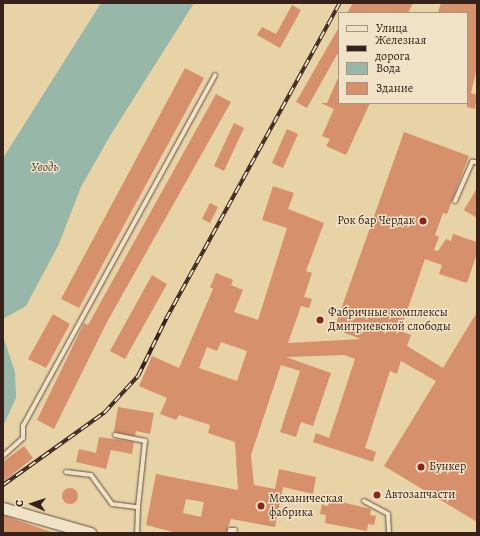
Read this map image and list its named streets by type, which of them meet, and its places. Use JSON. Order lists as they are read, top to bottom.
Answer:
{
  "water": ["Уводь"],
  "places": [
    "Рок бар Чердак",
    "Фабричные комплексы Дмитриевской слободы",
    "Бункер",
    "Автозапчасти",
    "Механическая фабрика"
  ],
  "legend": [
    "Улица",
    "Железная дорога",
    "Вода",
    "Здание"
  ],
  "north": "left"
}
